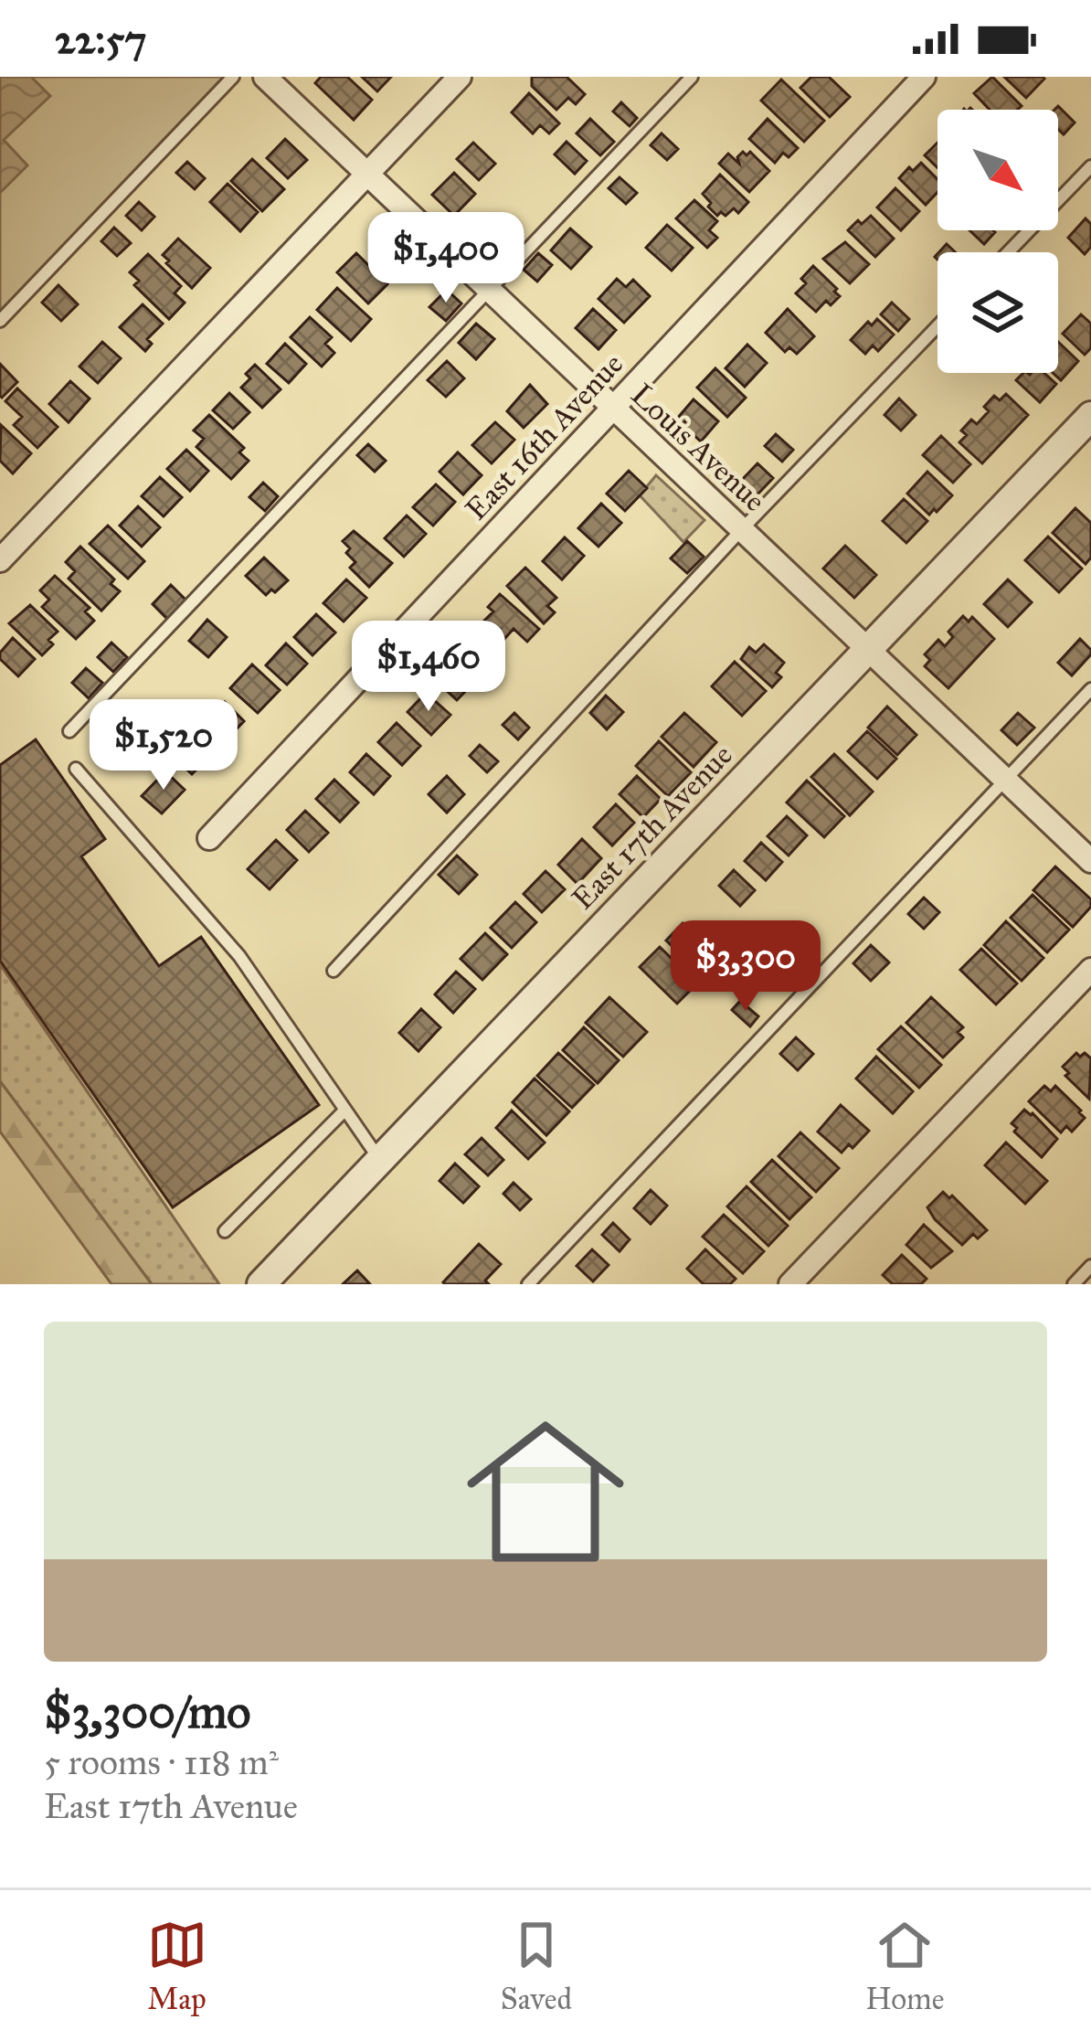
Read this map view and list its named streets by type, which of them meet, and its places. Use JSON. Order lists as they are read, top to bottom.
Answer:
{
  "streets": {
    "street": ["East 16th Avenue", "Louis Avenue", "East 17th Avenue"]
  },
  "crossings": [
    ["East 16th Avenue", "Louis Avenue"],
    ["Louis Avenue", "East 17th Avenue"]
  ],
  "north": "bottom right",
  "page": {
    "status": "22:57",
    "price": [
      "$1,400",
      "$1,460",
      "$1,520",
      "$3,300"
    ],
    "list": [
      {
        "name": "$3,300/mo",
        "note": "5 rooms · 118 m² · East 17th Avenue"
      }
    ],
    "tabs": ["Map", "Saved", "Home"]
  }
}
